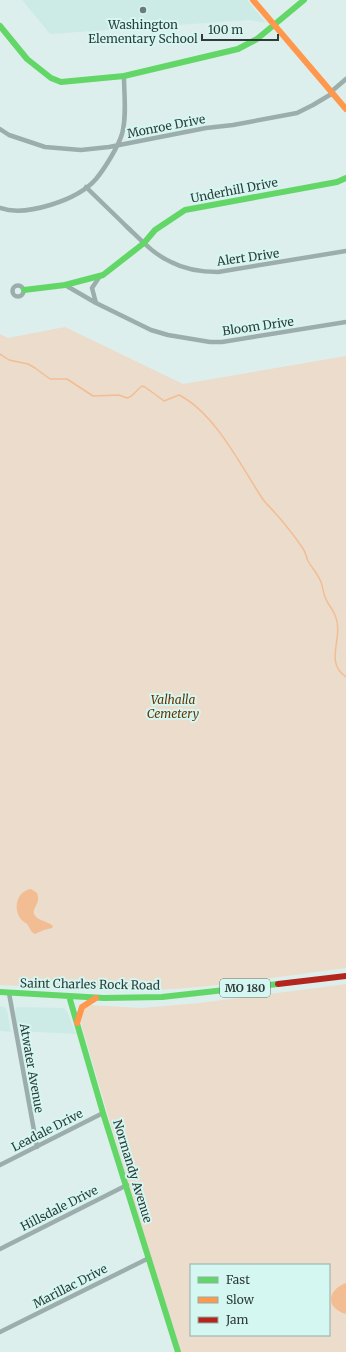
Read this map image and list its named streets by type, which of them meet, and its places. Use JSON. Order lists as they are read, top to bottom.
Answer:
{
  "streets": {
    "street": [
      "Monroe Drive",
      "Underhill Drive",
      "Alert Drive",
      "Bloom Drive",
      "Saint Charles Rock Road",
      "MO 180",
      "Atwater Avenue",
      "Leadale Drive",
      "Normandy Avenue",
      "Hillsdale Drive",
      "Marillac Drive"
    ]
  },
  "crossings": [
    ["Underhill Drive", "Alert Drive"],
    ["Underhill Drive", "Bloom Drive"],
    ["Saint Charles Rock Road", "Atwater Avenue"],
    ["Saint Charles Rock Road", "Normandy Avenue"],
    ["Atwater Avenue", "Leadale Drive"],
    ["Leadale Drive", "Normandy Avenue"],
    ["Normandy Avenue", "Hillsdale Drive"],
    ["Normandy Avenue", "Marillac Drive"]
  ],
  "parks": ["Valhalla Cemetery"],
  "places": ["Washington Elementary School"],
  "legend": ["Fast", "Slow", "Jam"],
  "scale_bar": "100 m"
}
